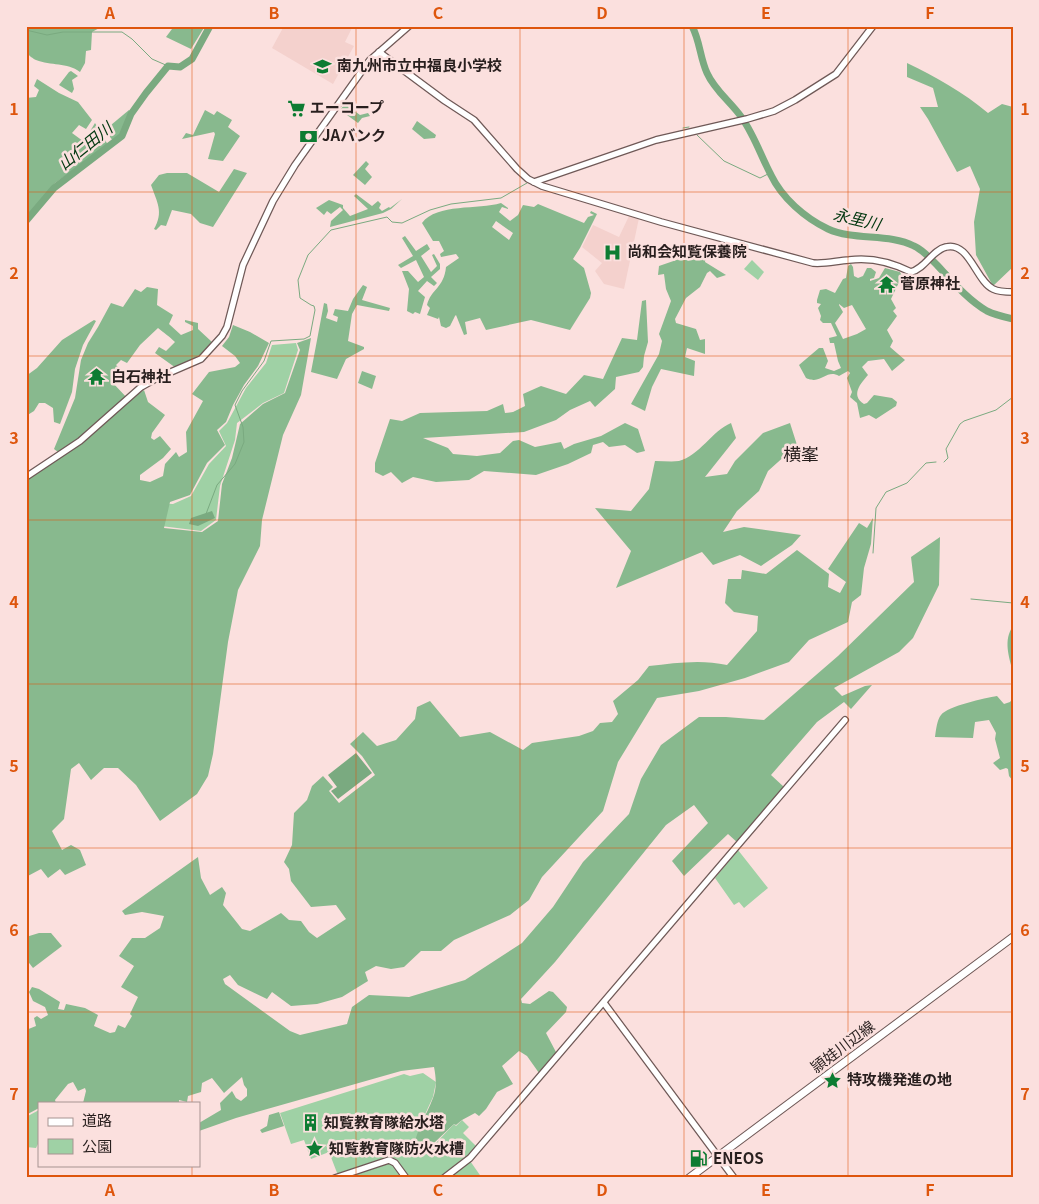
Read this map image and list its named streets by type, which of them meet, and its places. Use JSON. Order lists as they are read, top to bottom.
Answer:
{
  "streets": {
    "main road": ["頴娃川辺線"]
  },
  "districts": ["横峯"],
  "water": ["山仁田川", "永里川"],
  "places": {
    "school or university": ["南九州市立中福良小学校"],
    "supermarket": ["エーコープ"],
    "bank": ["JAバンク"],
    "hospital": ["尚和会知覧保養院"],
    "temple": ["菅原神社", "白石神社"],
    "place": ["特攻機発進の地", "知覧教育隊防火水槽"],
    "building": ["知覧教育隊給水塔"],
    "fuel station": ["ENEOS"]
  },
  "legend": ["道路", "公園"],
  "grid": {
    "columns": [
      "A",
      "B",
      "C",
      "D",
      "E",
      "F"
    ],
    "rows": [
      "1",
      "2",
      "3",
      "4",
      "5",
      "6",
      "7"
    ]
  }
}
